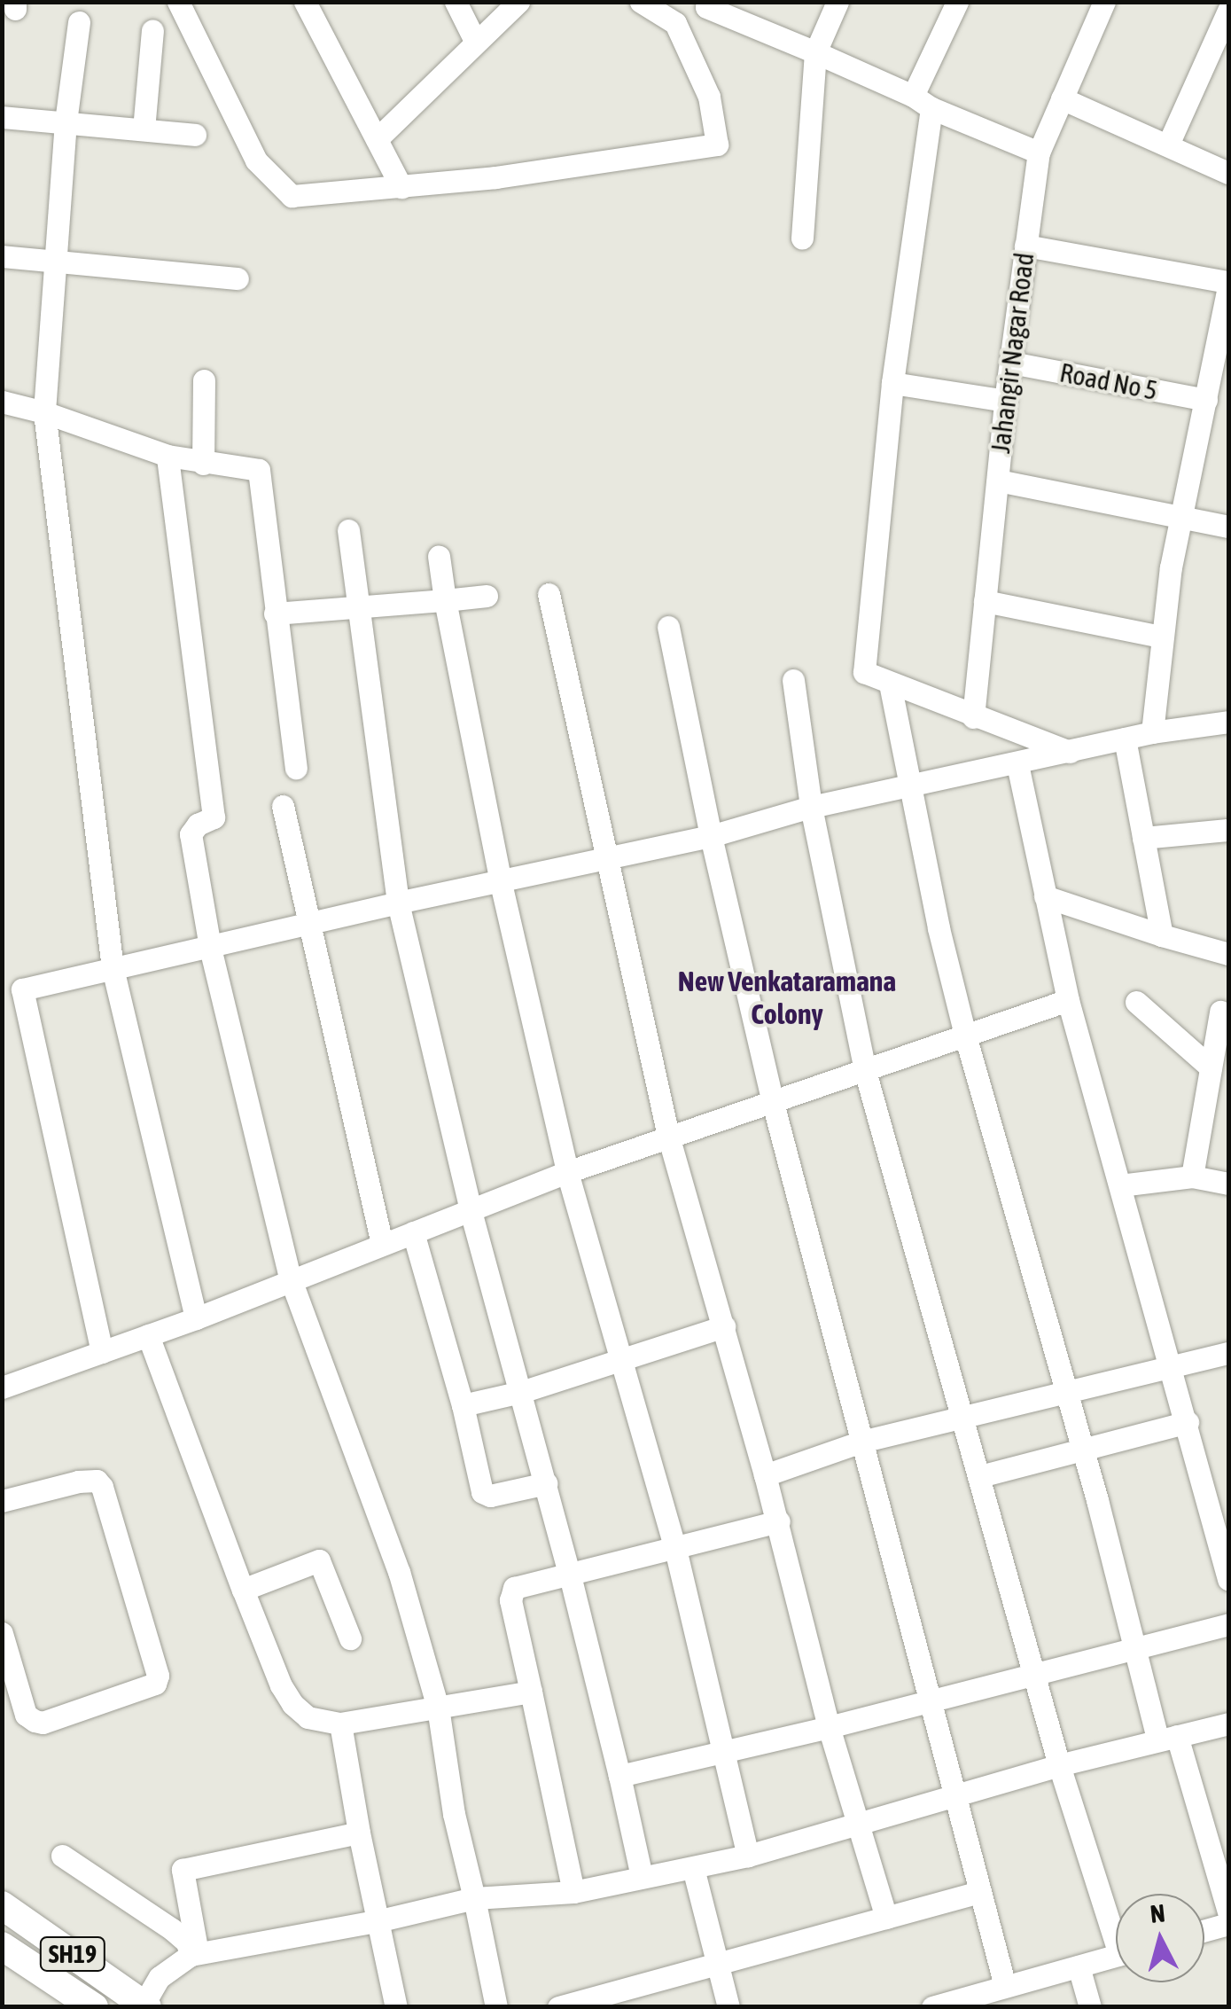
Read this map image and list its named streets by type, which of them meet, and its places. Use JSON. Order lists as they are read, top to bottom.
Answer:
{
  "streets": {
    "main road": ["SH19"],
    "street": ["Jahangir Nagar Road", "Road No 5"]
  },
  "crossings": [
    ["Jahangir Nagar Road", "Road No 5"]
  ],
  "districts": ["New Venkataramana Colony"],
  "north": "top"
}
